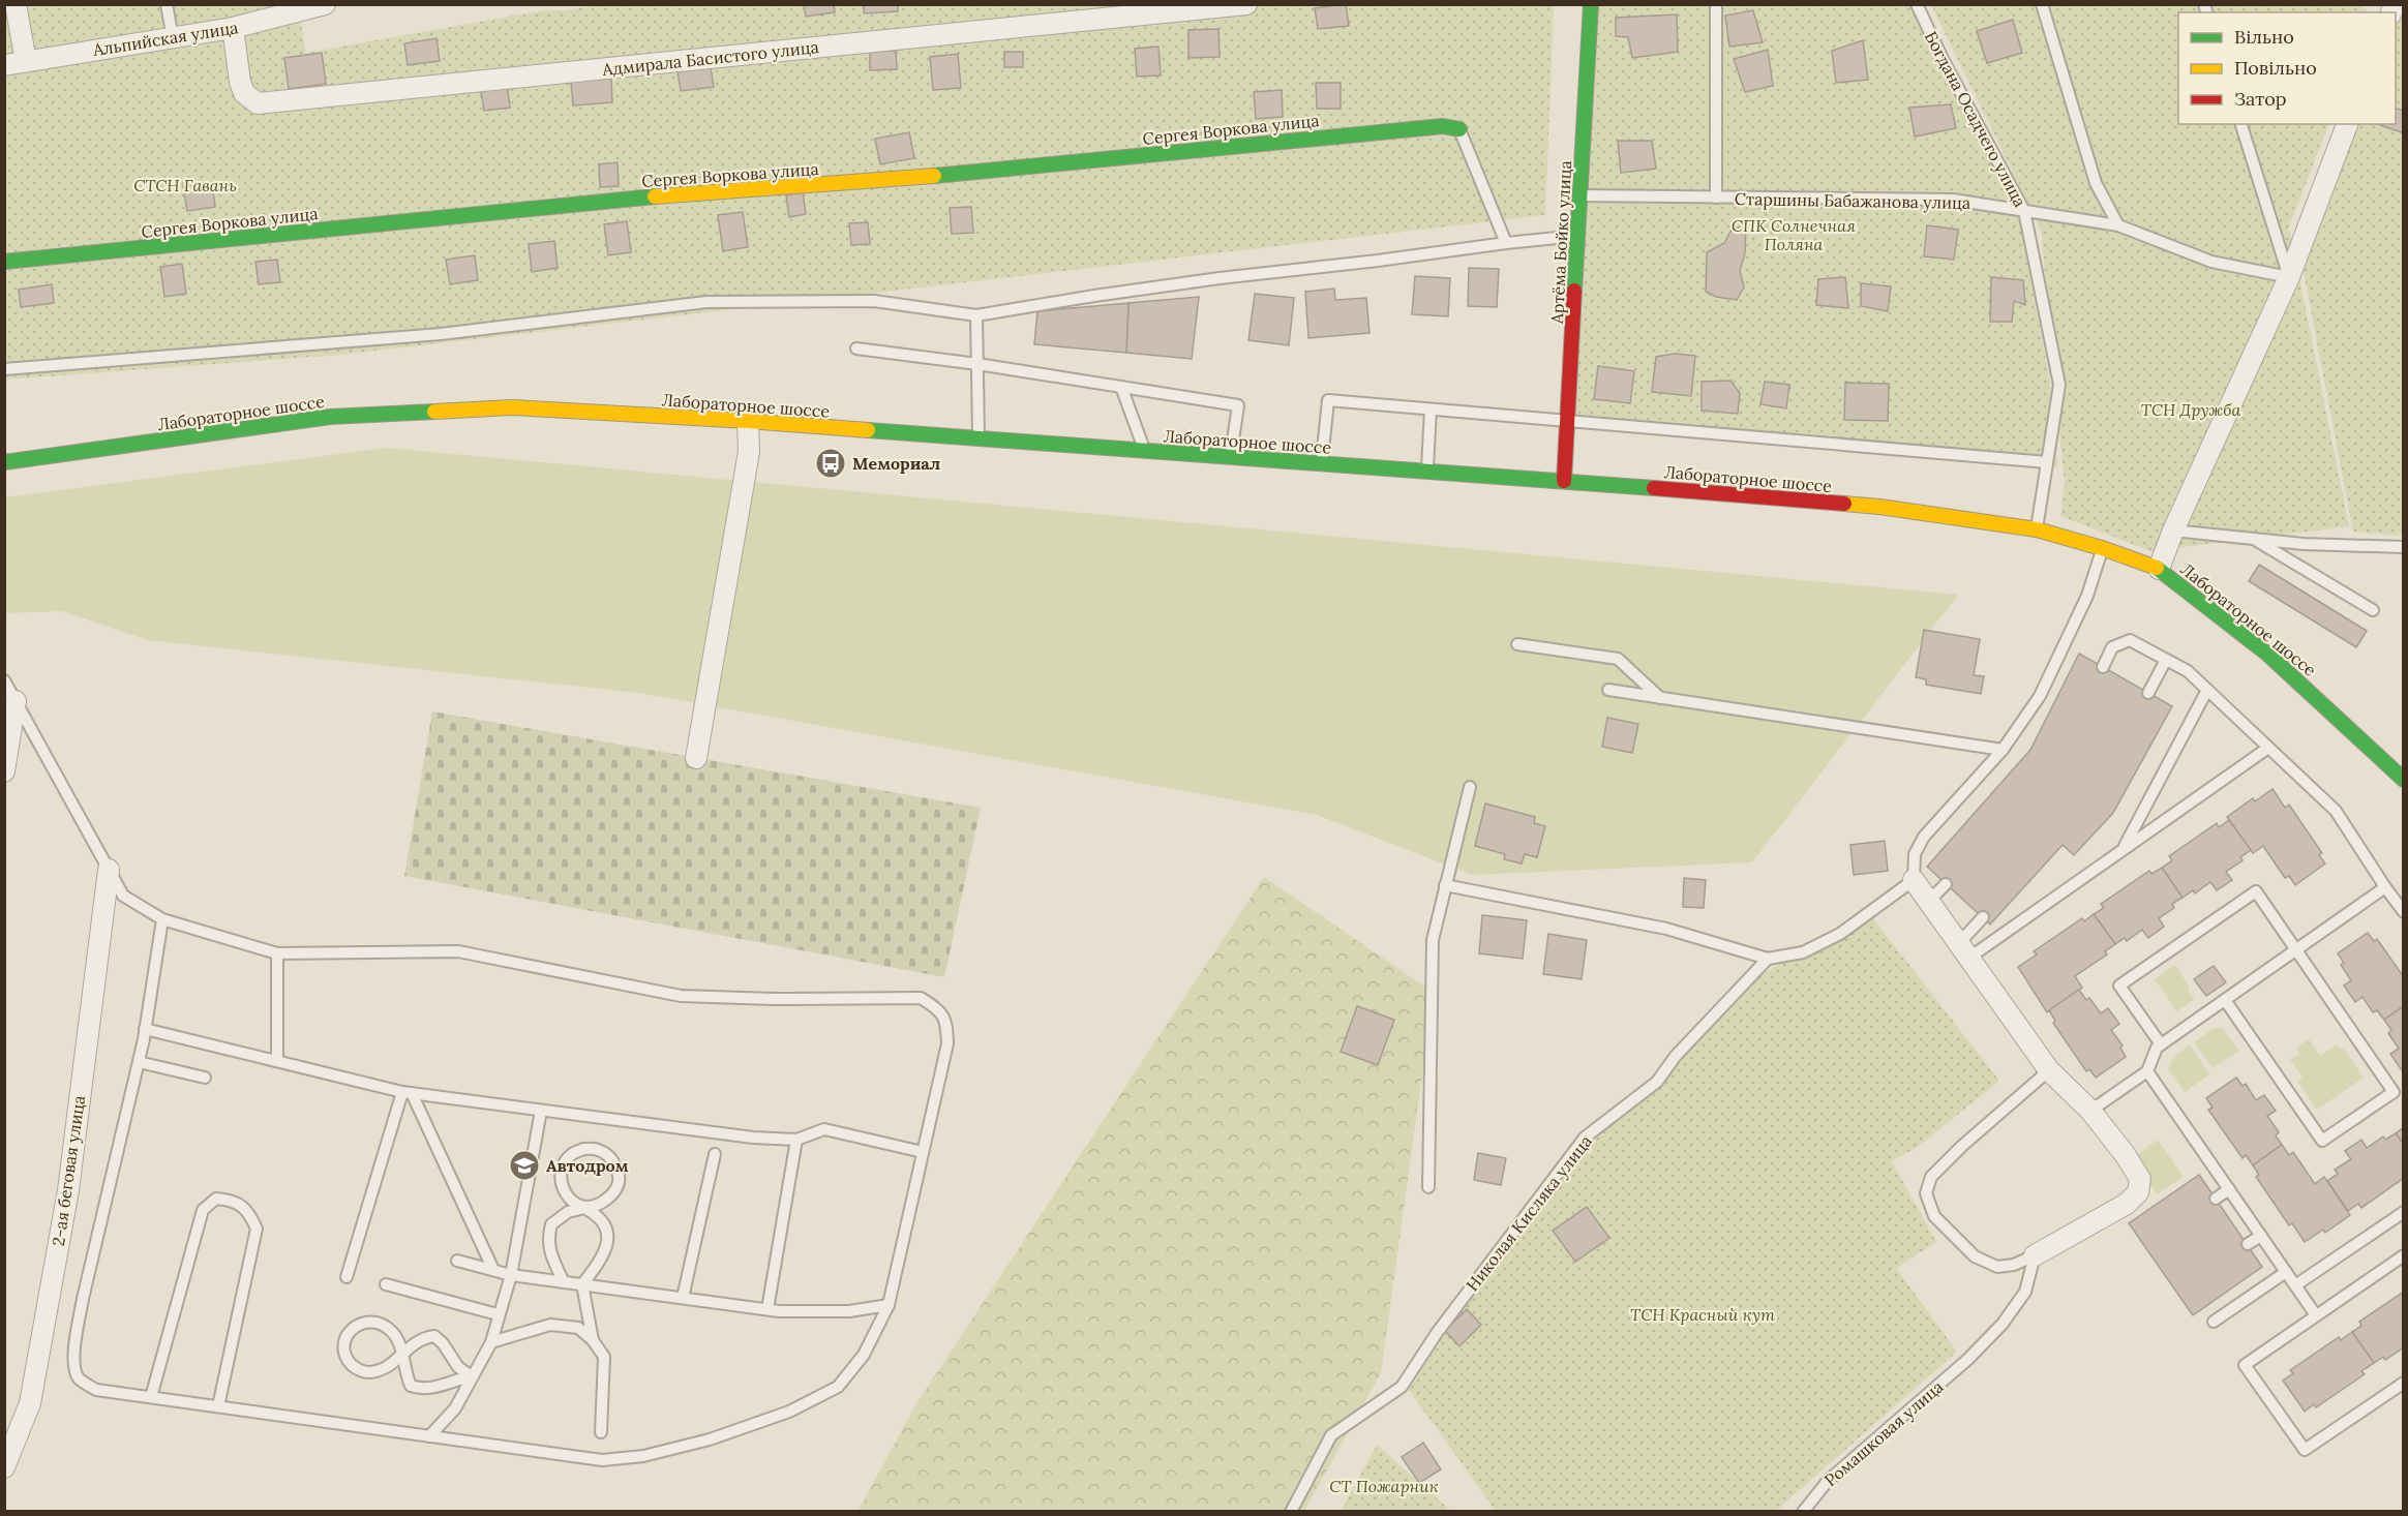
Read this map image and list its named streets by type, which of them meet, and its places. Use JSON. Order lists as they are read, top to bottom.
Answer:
{
  "streets": {
    "main road": ["Сергея Воркова улица", "Артёма Бойко улица", "Лабораторное шоссе"],
    "street": ["Альпийская улица", "Адмирала Басистого улица", "2-ая беговая улица"],
    "lane": [
      "Богдана Осадчего улица",
      "Старшины Бабажанова улица",
      "Николая Кисляка улица",
      "Ромашковая улица"
    ]
  },
  "crossings": [
    ["Альпийская улица", "Адмирала Басистого улица"],
    ["Богдана Осадчего улица", "Старшины Бабажанова улица"],
    ["Богдана Осадчего улица", "Лабораторное шоссе"],
    ["Старшины Бабажанова улица", "Артёма Бойко улица"],
    ["Артёма Бойко улица", "Лабораторное шоссе"]
  ],
  "parks": [
    "СТСН Гавань",
    "СПК Солнечная Поляна",
    "ТСН Дружба",
    "ТСН Красный кут",
    "СТ Пожарник"
  ],
  "places": {
    "bus stop": ["Мемориал"],
    "school or university": ["Автодром"]
  },
  "legend": ["Вільно", "Повільно", "Затор"]
}
